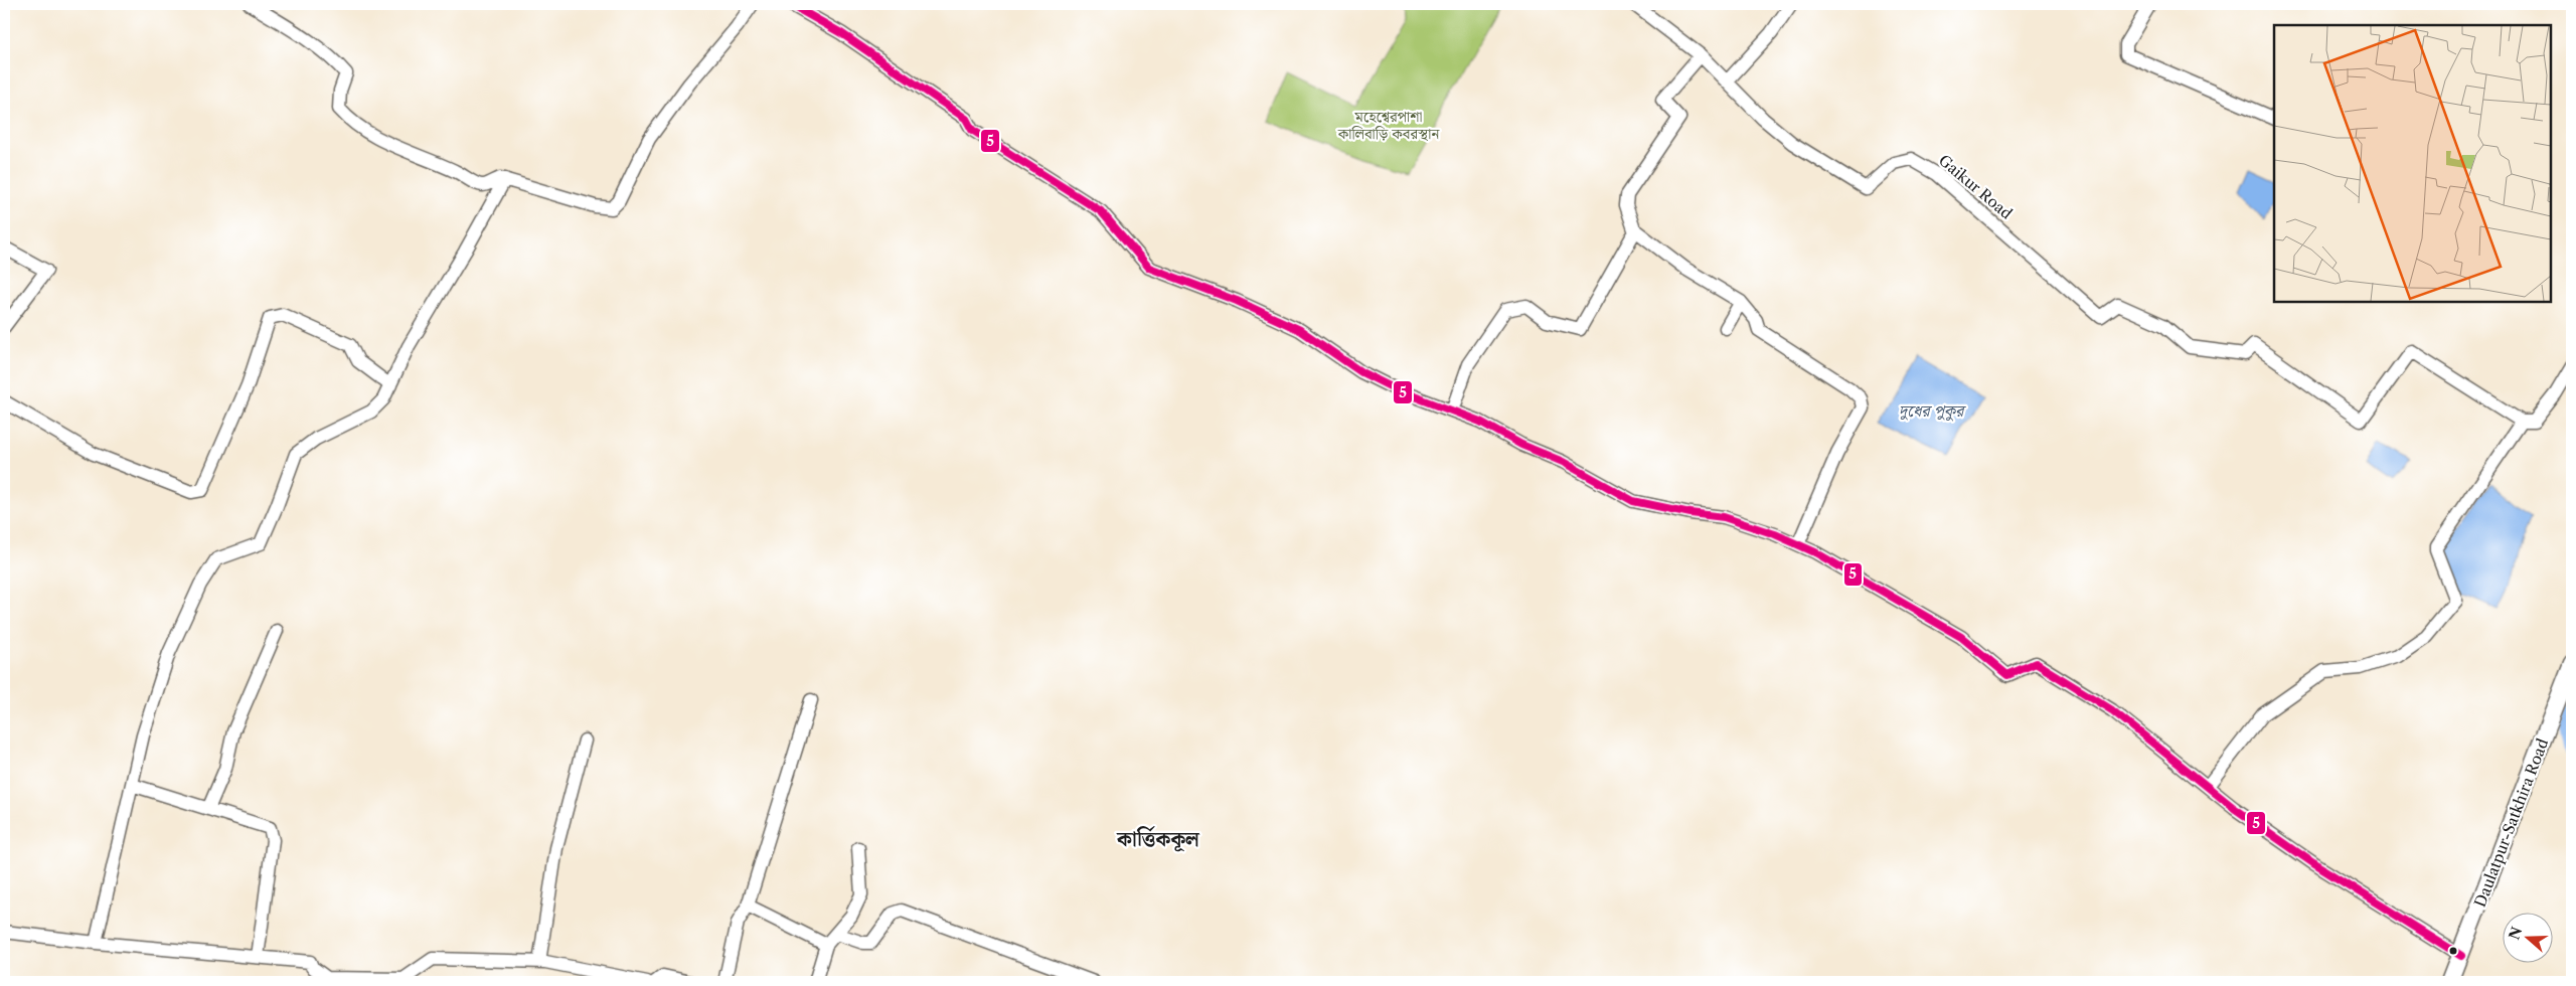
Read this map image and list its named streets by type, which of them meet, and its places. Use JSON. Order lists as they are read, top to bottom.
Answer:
{
  "streets": {
    "main road": ["Daulatpur-Satkhira Road"],
    "street": ["Gaikur Road"]
  },
  "districts": ["কার্ত্তিককূল"],
  "water": ["দুধের পুকুর"],
  "parks": ["মহেশ্বেরপাশা কালিবাড়ি কবরস্থান"],
  "lines": ["transit line 5"],
  "north": "left"
}
